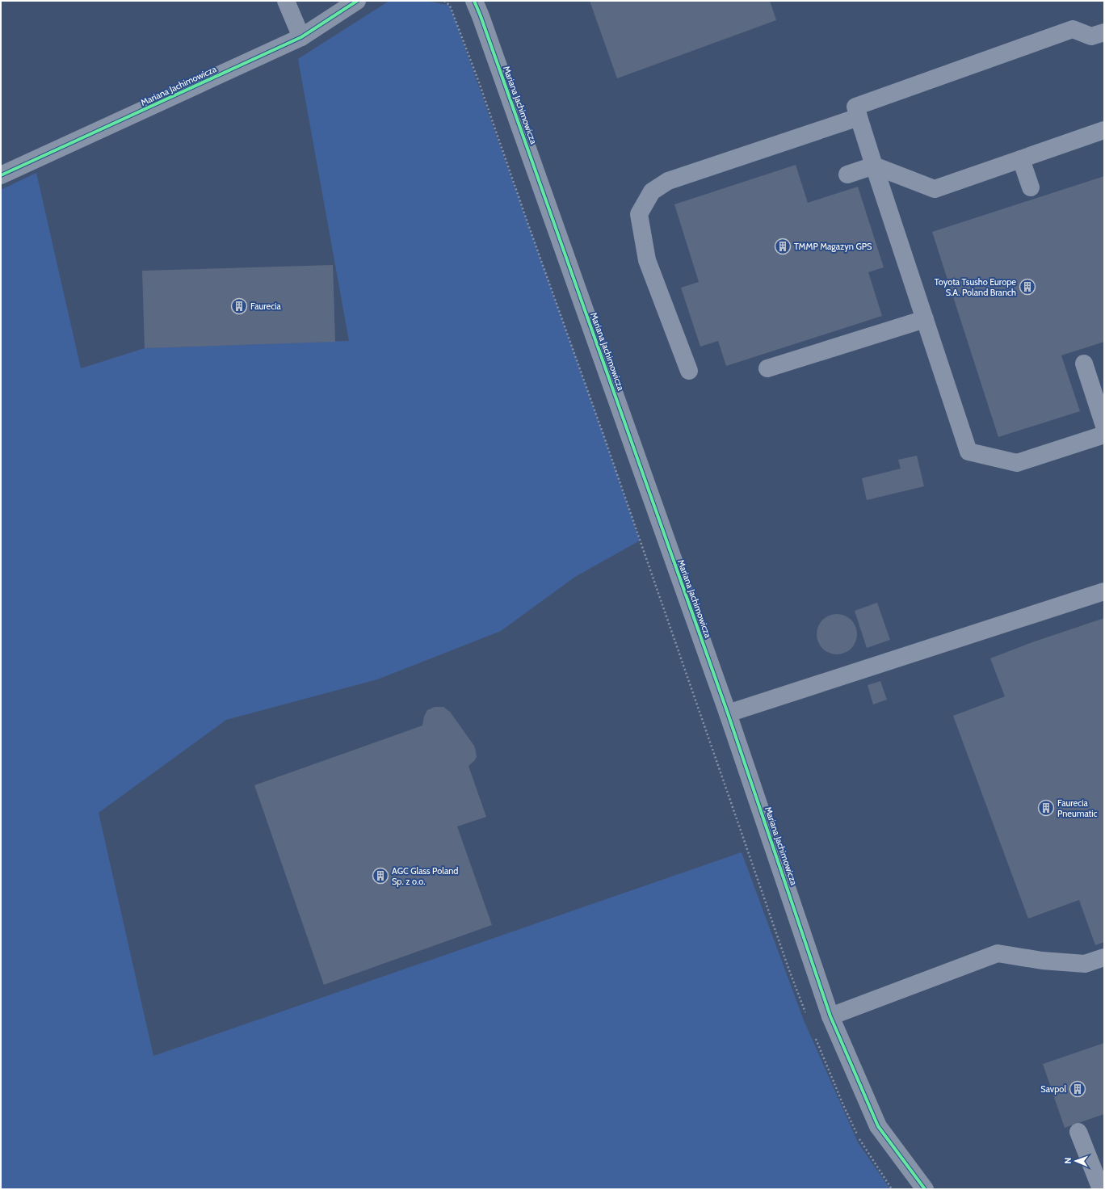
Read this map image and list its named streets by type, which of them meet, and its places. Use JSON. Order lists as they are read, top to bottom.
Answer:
{
  "streets": {
    "street": ["Mariana Jachimowicza"]
  },
  "places": {
    "building": [
      "TMMP Magazyn GPS",
      "Toyota Tsusho Europe S.A. Poland Branch",
      "Faurecia",
      "Faurecia Pneumatic",
      "AGC Glass Poland Sp. z o.o.",
      "Savpol"
    ]
  },
  "north": "left"
}
